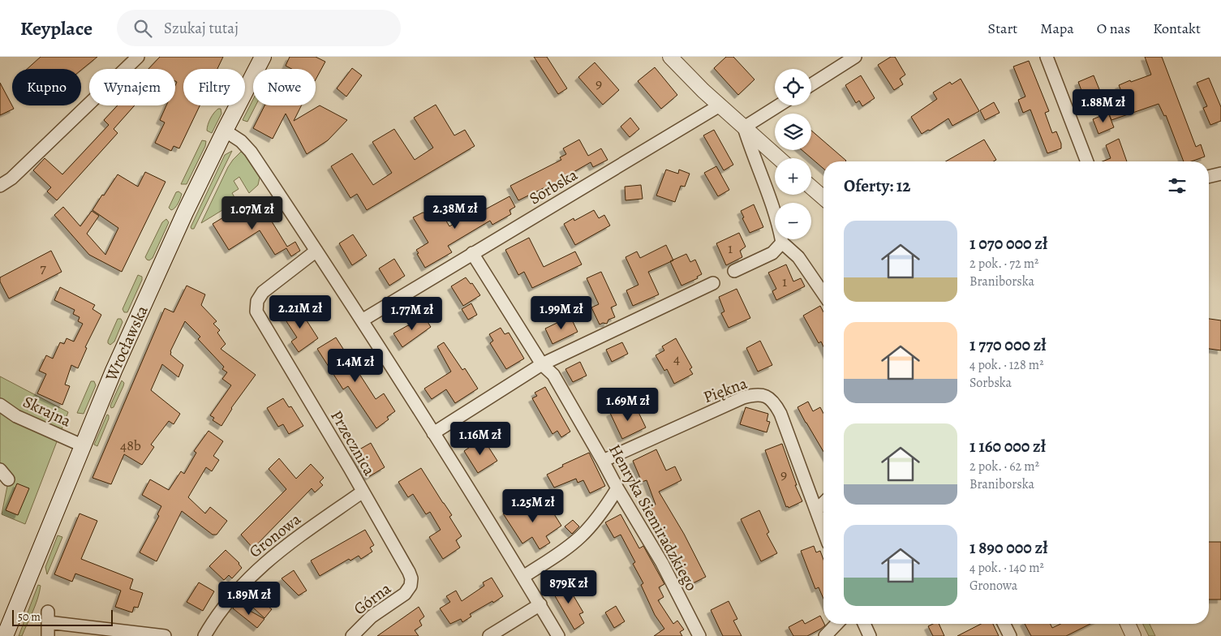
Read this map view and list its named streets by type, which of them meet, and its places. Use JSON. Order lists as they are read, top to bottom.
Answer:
{
  "streets": {
    "main road": ["Wrocławska"],
    "street": [
      "Sorbska",
      "Piękna",
      "Skrajna",
      "Przecznica",
      "Henryka Siemiradzkiego",
      "Gronowa",
      "Górna"
    ]
  },
  "crossings": [
    ["Sorbska", "Henryka Siemiradzkiego"],
    ["Wrocławska", "Skrajna"],
    ["Piękna", "Henryka Siemiradzkiego"],
    ["Przecznica", "Gronowa"],
    ["Przecznica", "Górna"]
  ],
  "house_numbers": [
    "9",
    "1",
    "7",
    "1",
    "4",
    "48b",
    "9"
  ],
  "scale_bar": "50 m",
  "page": {
    "header": "Keyplace",
    "search": "Szukaj tutaj",
    "nav": [
      "Start",
      "Mapa",
      "O nas",
      "Kontakt"
    ],
    "map_buttons": ["+", "−"],
    "chip": [
      "Kupno",
      "Wynajem",
      "Filtry",
      "Nowe"
    ],
    "price": [
      "1.88M zł",
      "2.38M zł",
      "1.07M zł",
      "2.21M zł",
      "1.99M zł",
      "1.77M zł",
      "1.4M zł",
      "1.69M zł",
      "1.16M zł",
      "1.25M zł",
      "879K zł",
      "1.89M zł"
    ],
    "heading": "Oferty: 12",
    "list": [
      {
        "name": "1 070 000 zł",
        "note": "2 pok. · 72 m² · Braniborska"
      },
      {
        "name": "1 770 000 zł",
        "note": "4 pok. · 128 m² · Sorbska"
      },
      {
        "name": "1 160 000 zł",
        "note": "2 pok. · 62 m² · Braniborska"
      },
      {
        "name": "1 890 000 zł",
        "note": "4 pok. · 140 m² · Gronowa"
      }
    ],
    "scale": "50 m"
  }
}
